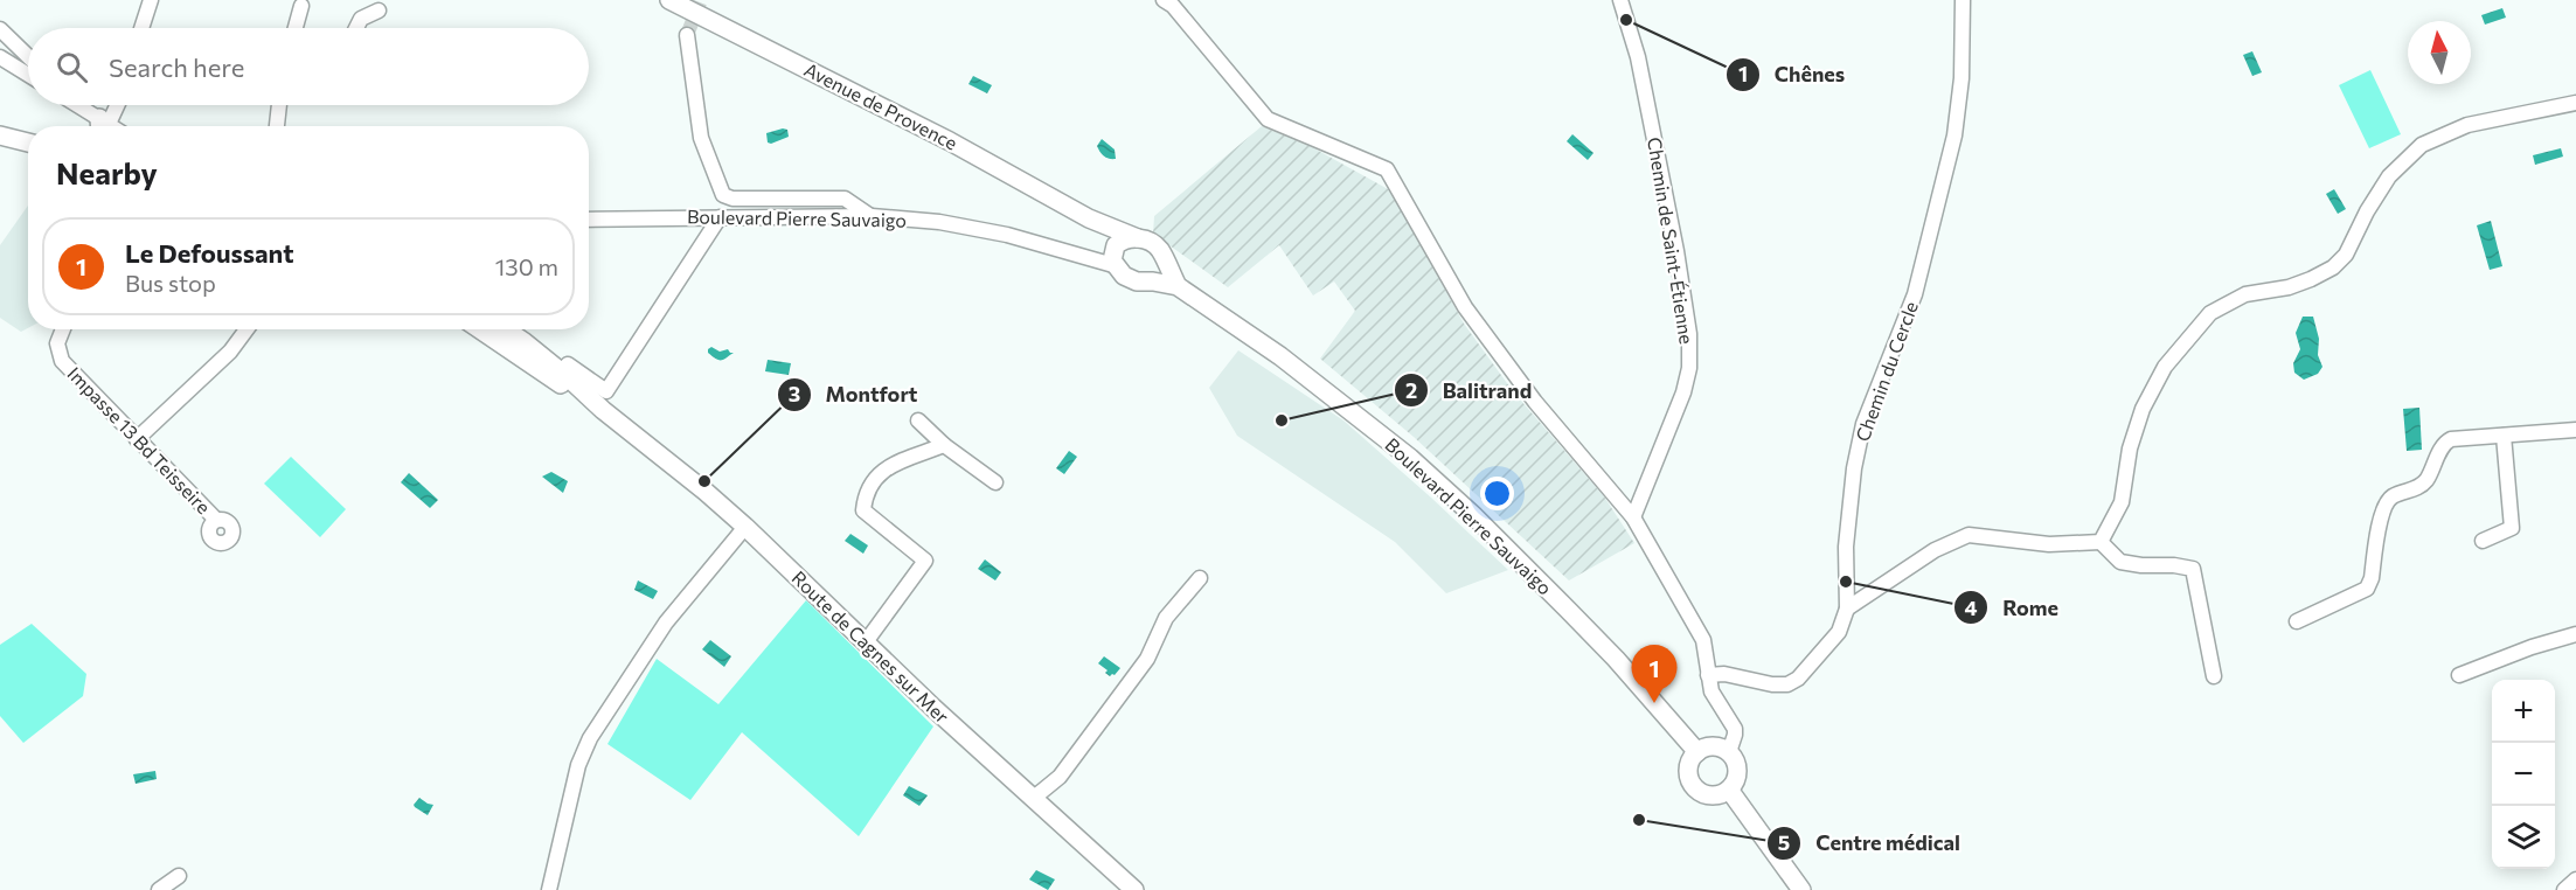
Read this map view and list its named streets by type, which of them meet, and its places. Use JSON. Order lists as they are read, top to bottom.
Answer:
{
  "streets": {
    "main road": ["Avenue de Provence", "Boulevard Pierre Sauvaigo", "Route de Cagnes sur Mer"],
    "street": ["Chemin de Saint-Étienne", "Chemin du Cercle", "Impasse 13 Bd Teisseire"]
  },
  "crossings": [
    ["Avenue de Provence", "Boulevard Pierre Sauvaigo"]
  ],
  "places": [
    "Chênes",
    "Balitrand",
    "Montfort",
    "Rome",
    "Centre médical"
  ],
  "north": "top",
  "page": {
    "search": "Search here",
    "heading": "Nearby",
    "list": [
      {
        "mark": "1",
        "name": "Le Defoussant",
        "note": "Bus stop",
        "value": "130 m"
      }
    ],
    "pins": "1",
    "map_buttons": ["+", "−"]
  }
}
